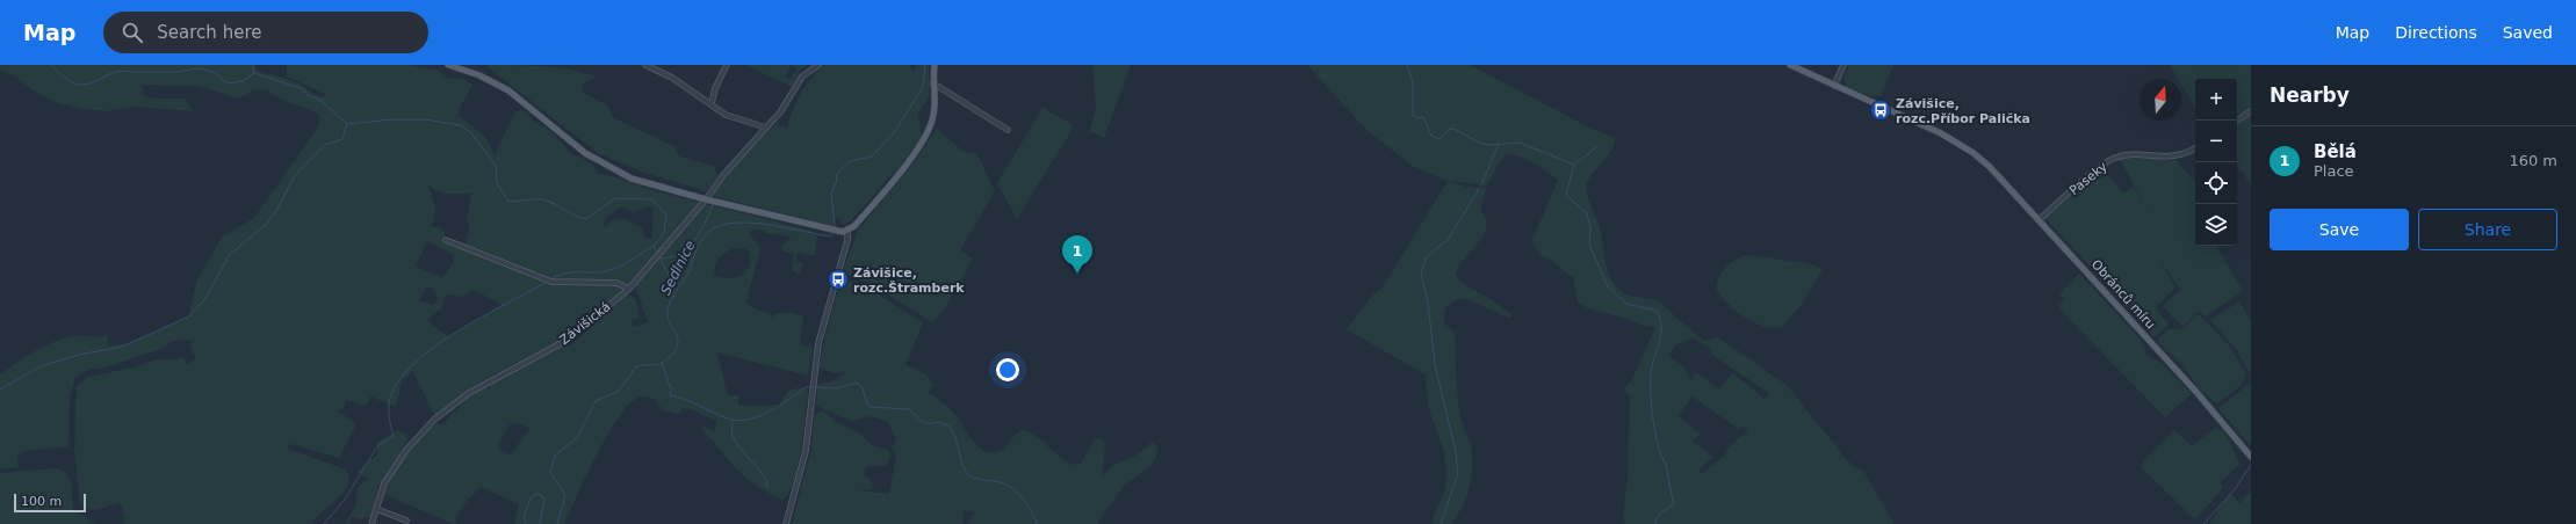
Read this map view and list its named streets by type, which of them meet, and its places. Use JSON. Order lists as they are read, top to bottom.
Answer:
{
  "streets": {
    "main road": ["Obránců míru"],
    "street": ["Paseky", "Závišická"]
  },
  "crossings": [
    ["Paseky", "Obránců míru"]
  ],
  "water": ["Sedlnice"],
  "places": {
    "bus stop": ["Závišice, rozc.Příbor Palička", "Závišice, rozc.Štramberk"]
  },
  "scale_bar": "100 m",
  "north": "top",
  "page": {
    "header": "Map",
    "search": "Search here",
    "nav": ["Map", "Directions", "Saved"],
    "heading": "Nearby",
    "map_buttons": ["+", "−"],
    "list": [
      {
        "mark": "1",
        "name": "Bělá",
        "note": "Place",
        "value": "160 m"
      }
    ],
    "buttons": ["Save", "Share"],
    "pins": "1",
    "scale": "100 m"
  }
}
